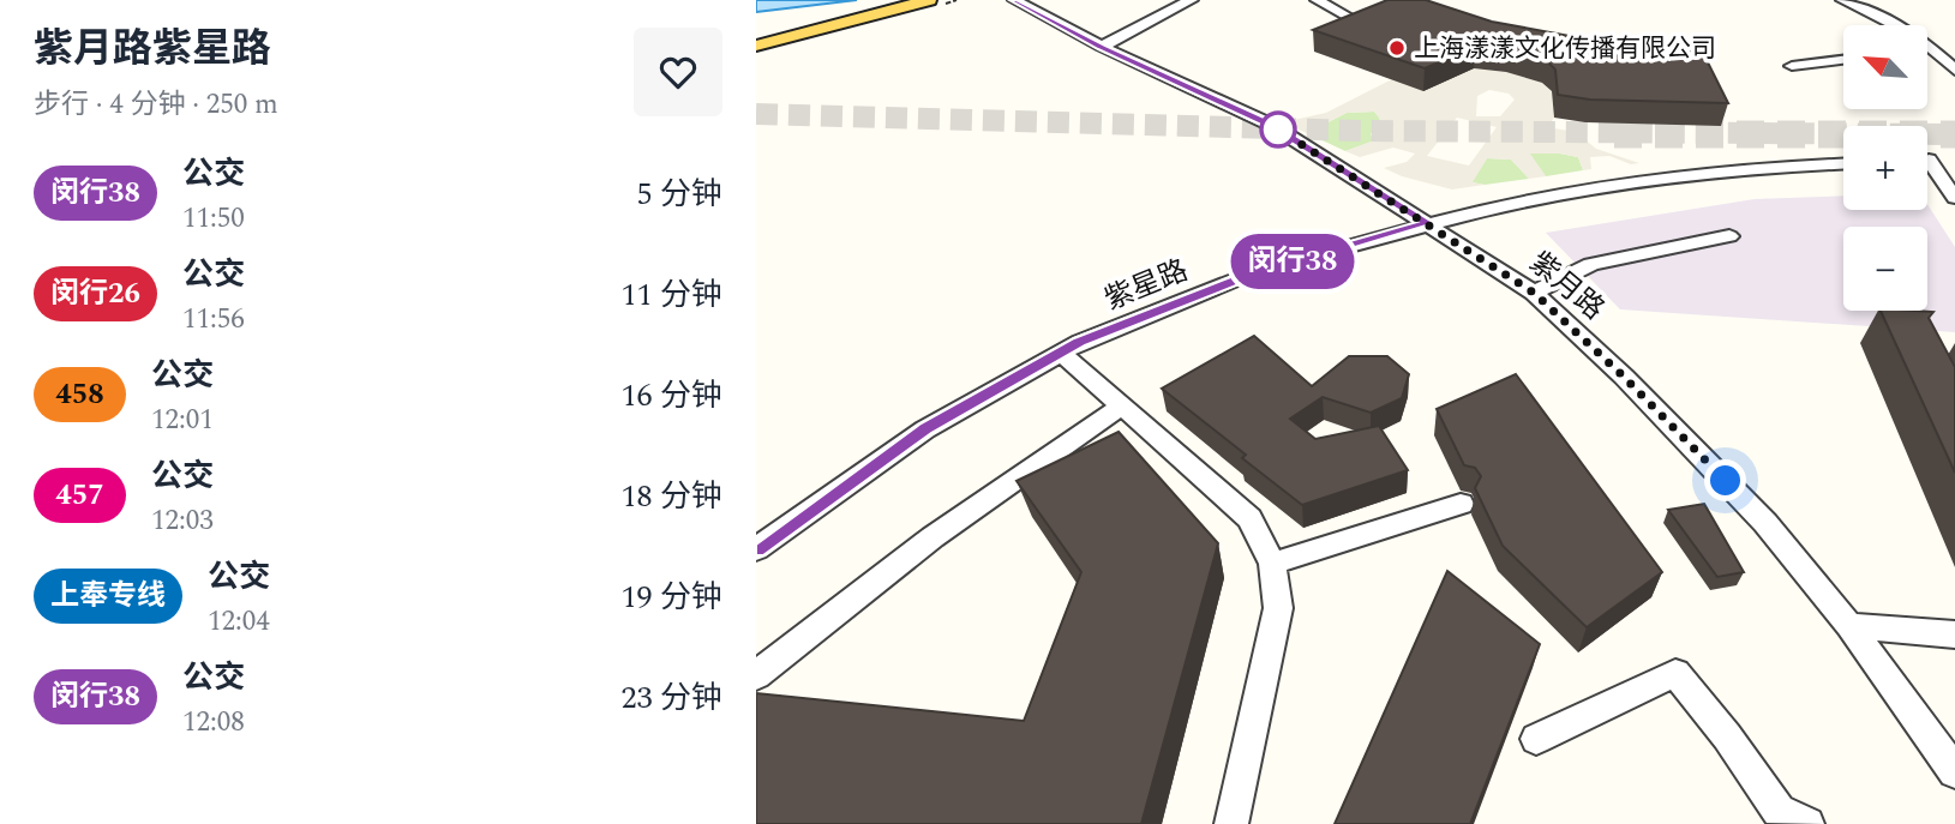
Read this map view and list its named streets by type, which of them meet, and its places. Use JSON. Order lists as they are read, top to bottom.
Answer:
{
  "streets": {
    "street": ["紫星路", "紫月路"]
  },
  "crossings": [
    ["紫星路", "紫月路"]
  ],
  "places": ["上海漾漾文化传播有限公司"],
  "lines": ["bus line 闵行38"],
  "north": "top left",
  "page": {
    "heading": ["紫月路紫星路", "步行 · 4 分钟 · 250 m"],
    "on_map": "闵行38",
    "map_buttons": ["+", "−"],
    "list": [
      {
        "mark": "闵行38",
        "name": "公交",
        "note": "11:50",
        "value": "5 分钟"
      },
      {
        "mark": "闵行26",
        "name": "公交",
        "note": "11:56",
        "value": "11 分钟"
      },
      {
        "mark": "458",
        "name": "公交",
        "note": "12:01",
        "value": "16 分钟"
      },
      {
        "mark": "457",
        "name": "公交",
        "note": "12:03",
        "value": "18 分钟"
      },
      {
        "mark": "上奉专线",
        "name": "公交",
        "note": "12:04",
        "value": "19 分钟"
      },
      {
        "mark": "闵行38",
        "name": "公交",
        "note": "12:08",
        "value": "23 分钟"
      }
    ]
  }
}
